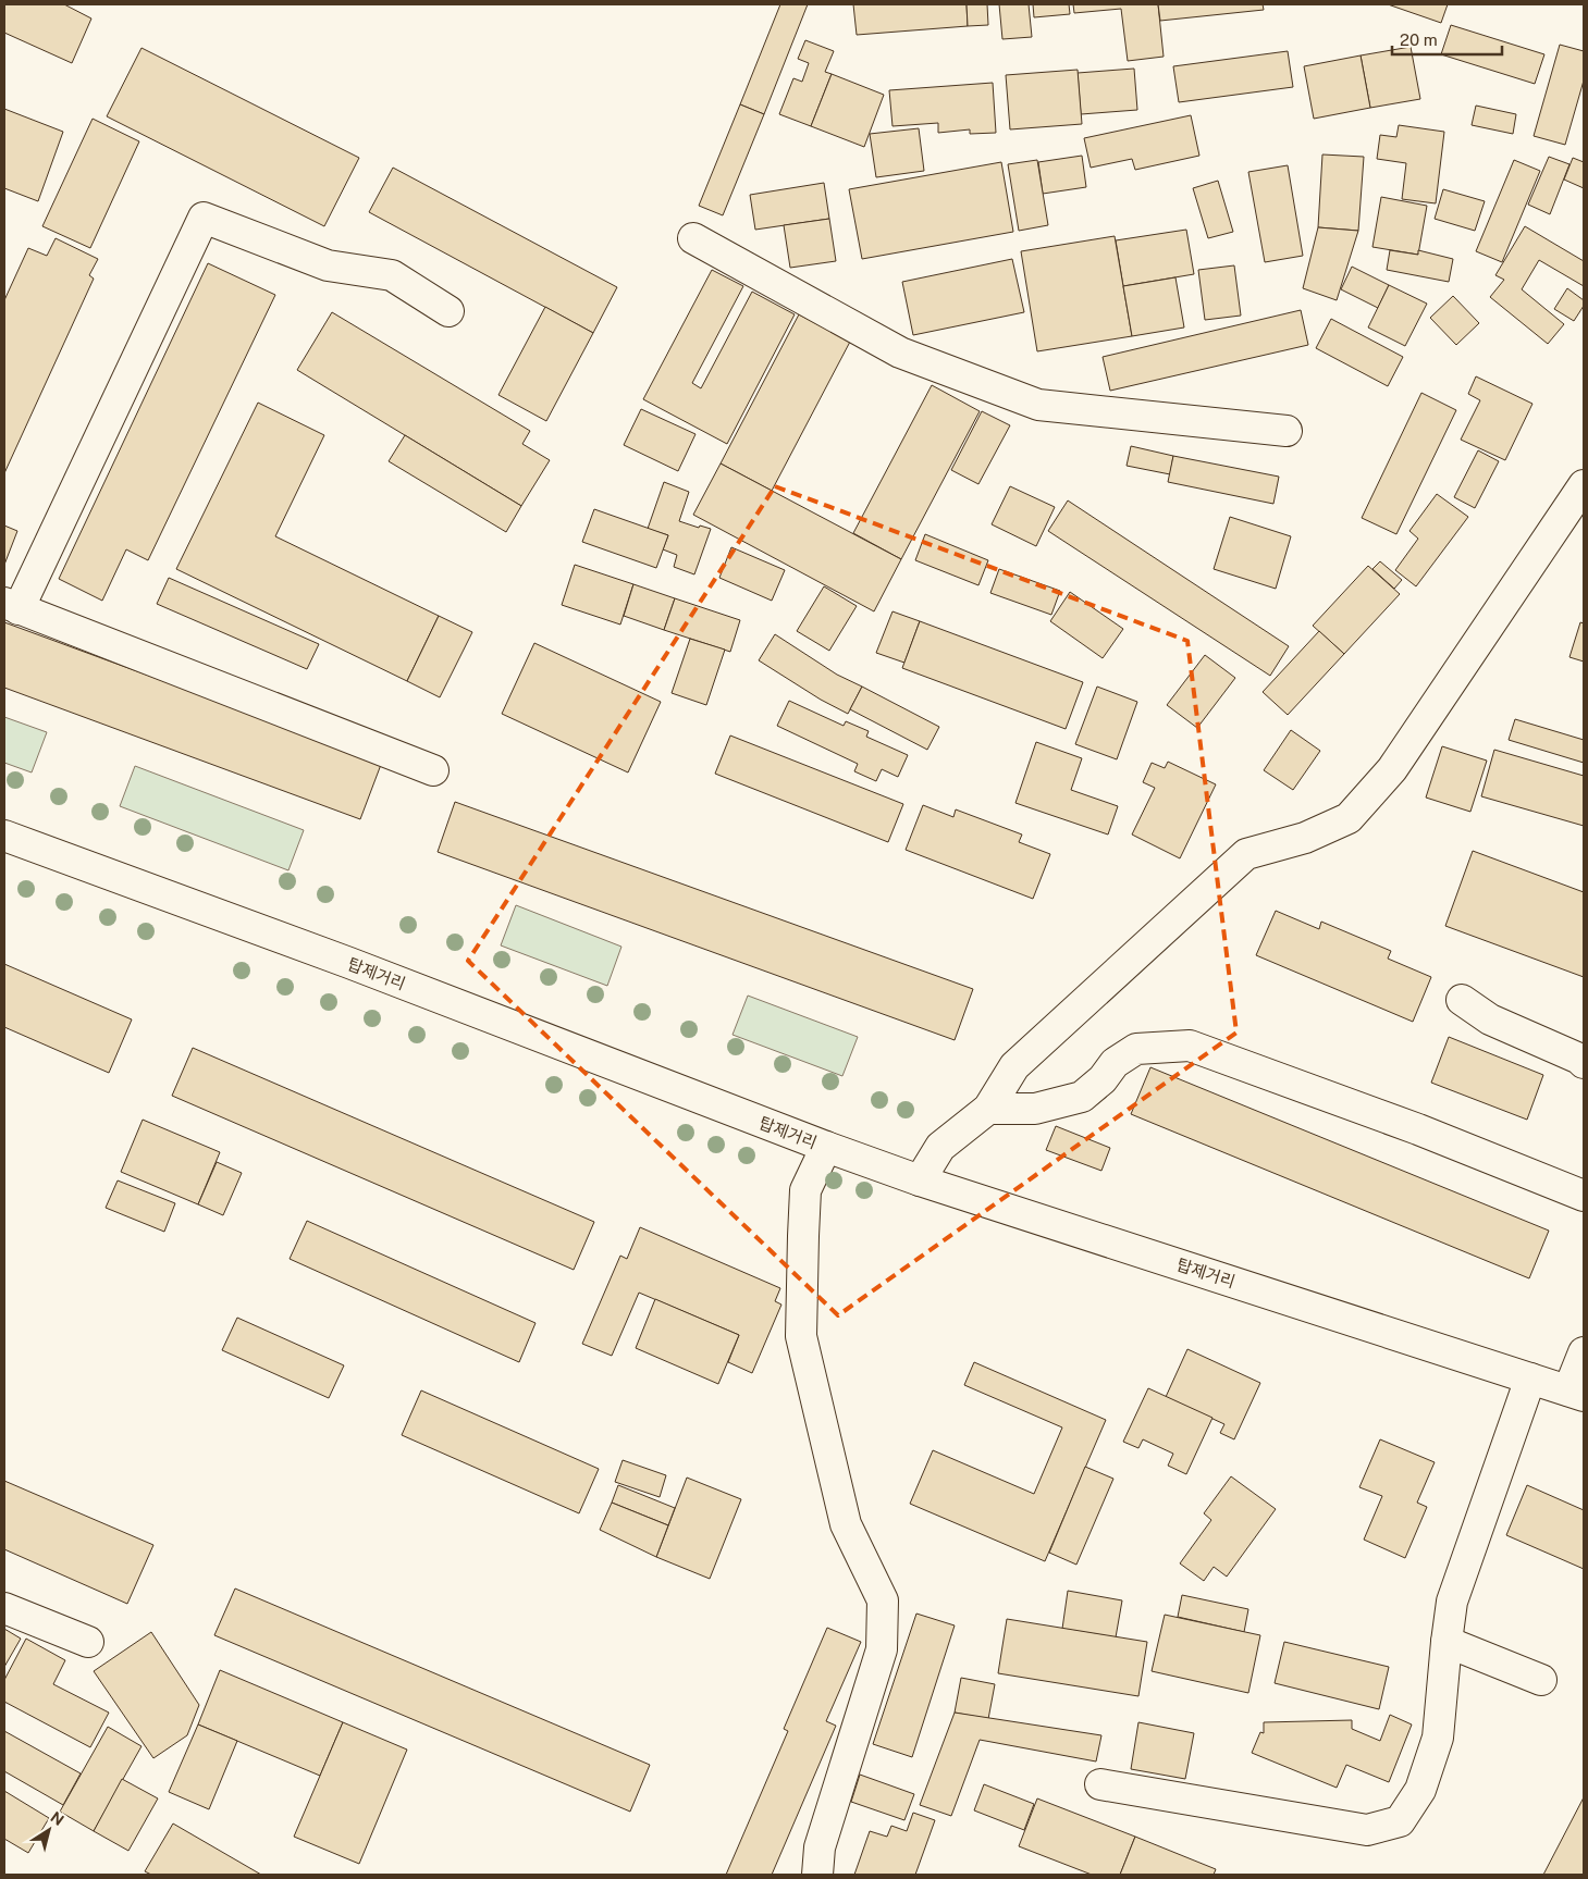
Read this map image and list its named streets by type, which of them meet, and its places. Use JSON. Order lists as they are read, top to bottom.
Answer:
{
  "streets": {
    "street": ["탑제거리"]
  },
  "scale_bar": "20 m",
  "north": "top right"
}
